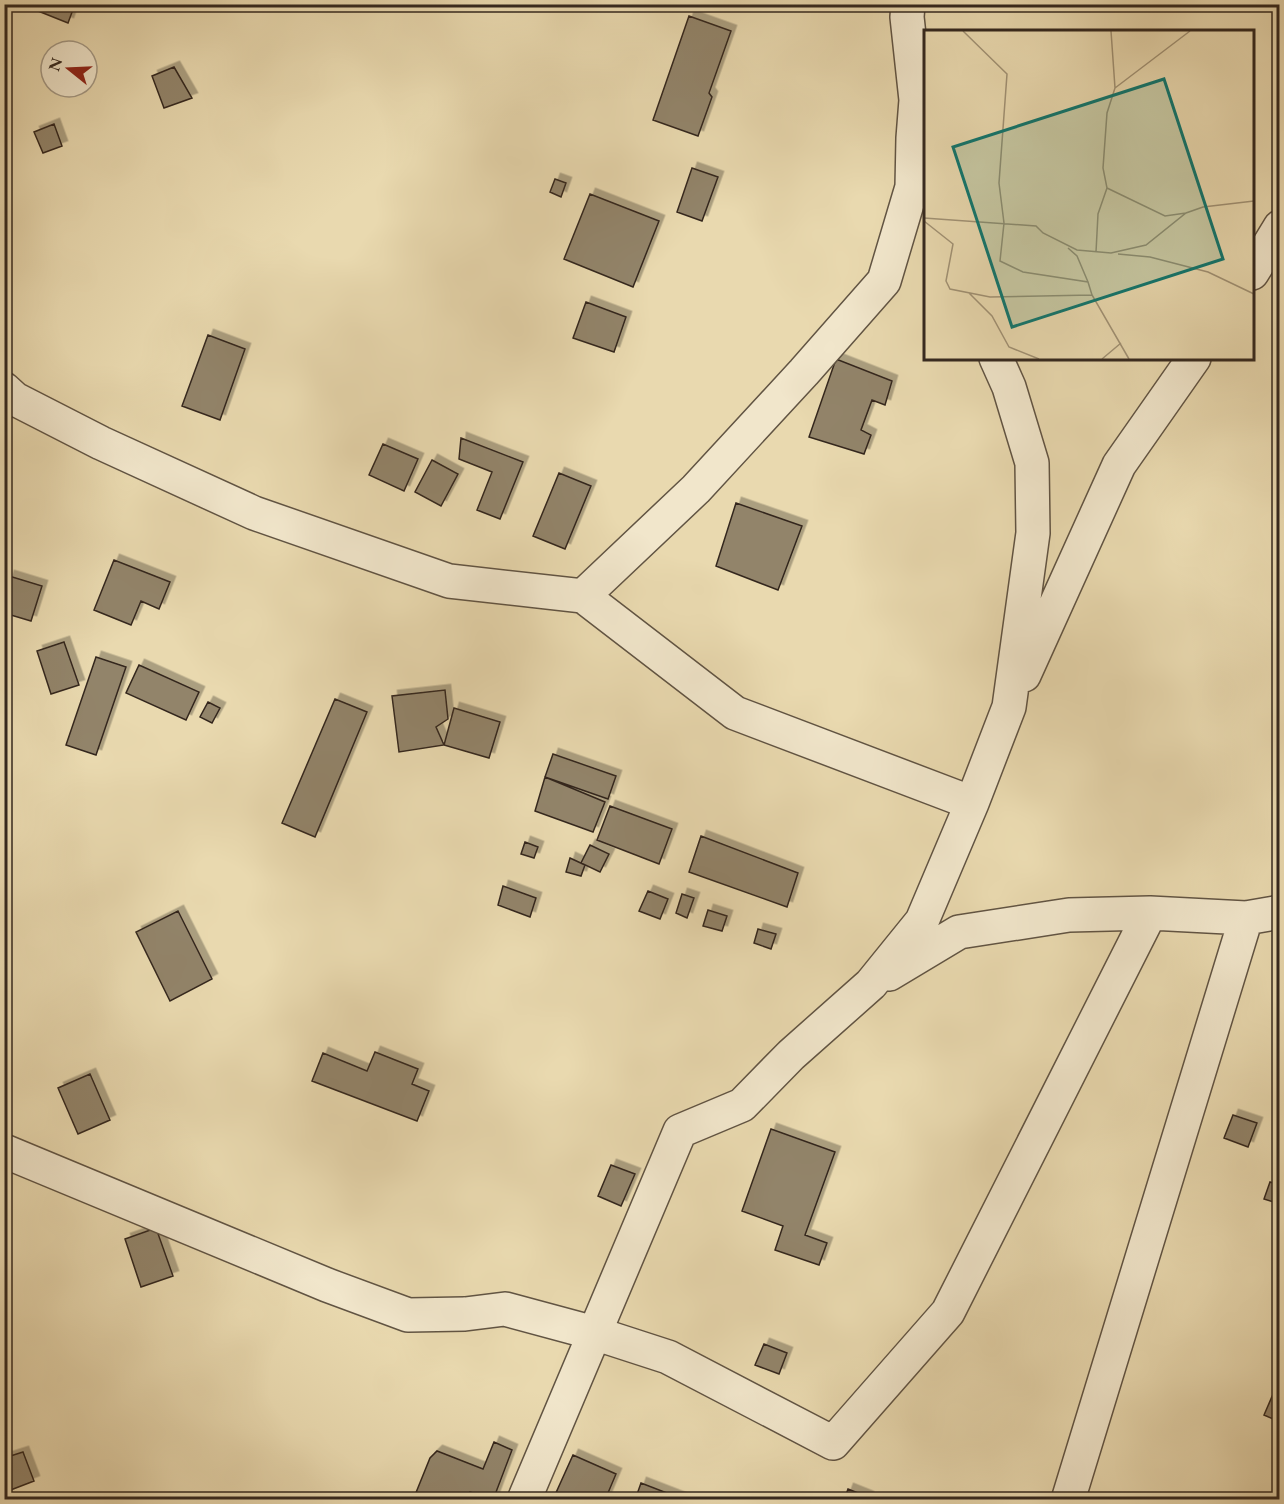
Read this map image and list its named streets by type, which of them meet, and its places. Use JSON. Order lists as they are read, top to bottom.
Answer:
{
  "north": "left"
}
